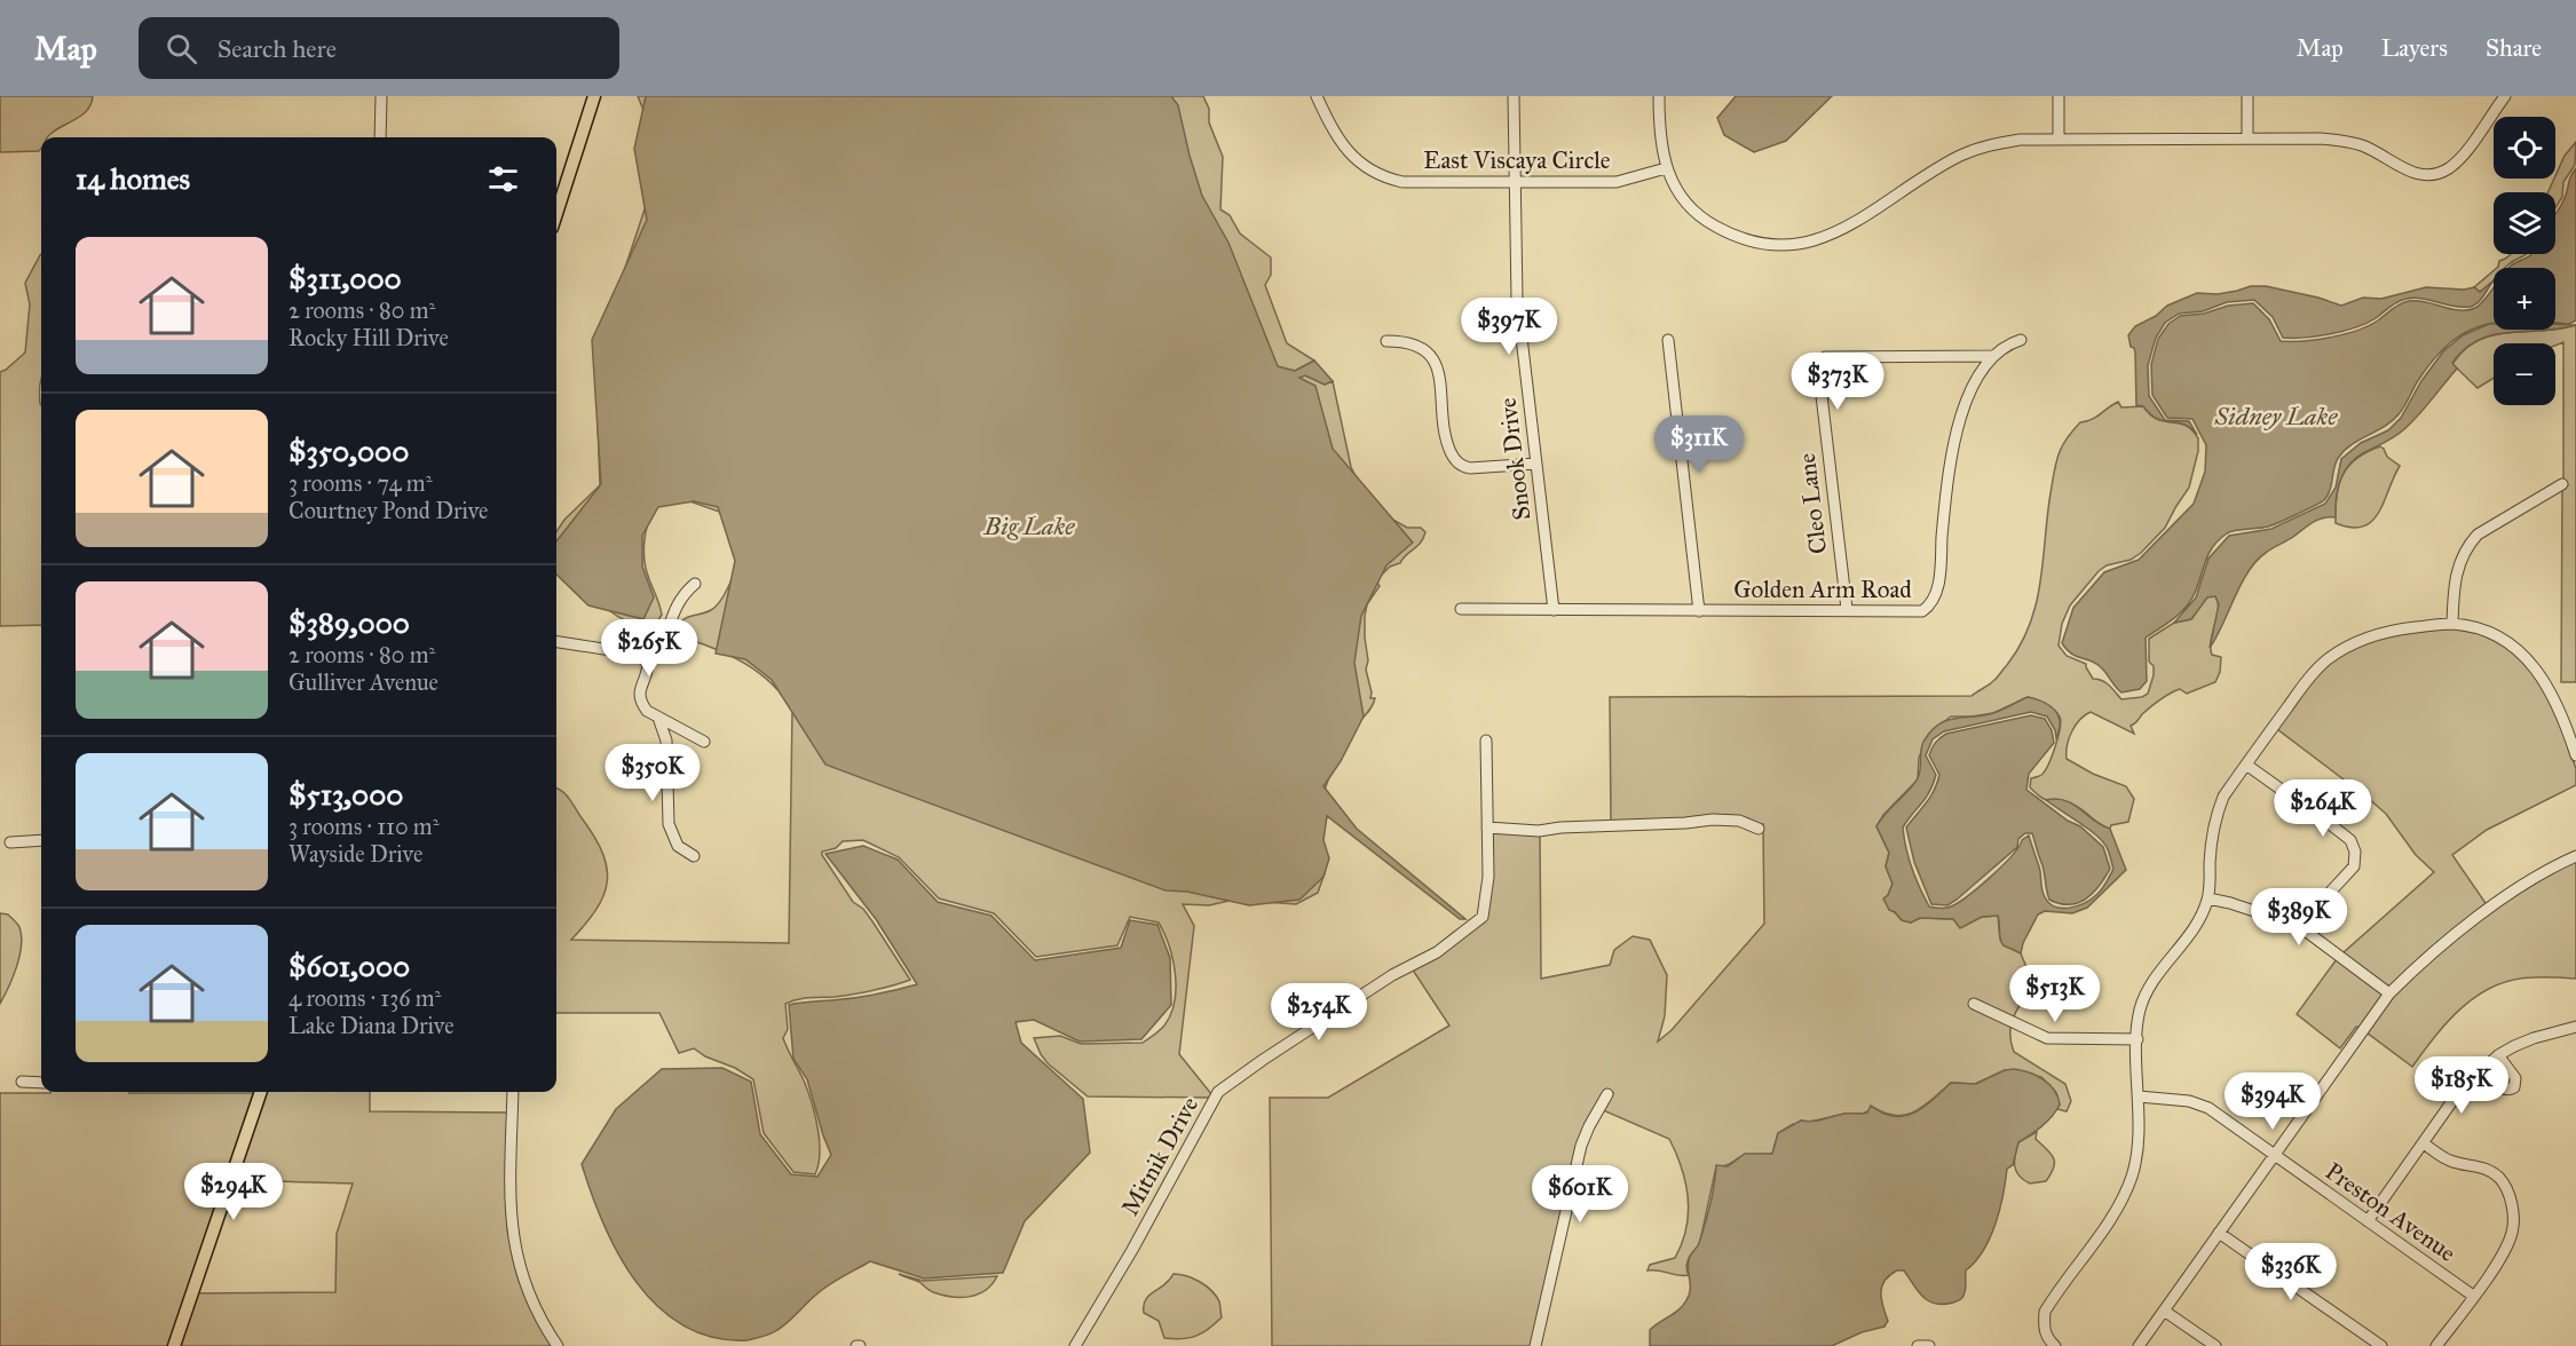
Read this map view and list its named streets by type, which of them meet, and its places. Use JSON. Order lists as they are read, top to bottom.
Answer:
{
  "streets": {
    "street": [
      "East Viscaya Circle",
      "Snook Drive",
      "Cleo Lane",
      "Golden Arm Road",
      "Mitnik Drive",
      "Preston Avenue"
    ]
  },
  "crossings": [
    ["East Viscaya Circle", "Snook Drive"],
    ["Snook Drive", "Golden Arm Road"],
    ["Cleo Lane", "Golden Arm Road"]
  ],
  "water": ["Sidney Lake", "Big Lake"],
  "page": {
    "header": "Map",
    "search": "Search here",
    "nav": ["Map", "Layers", "Share"],
    "map_buttons": ["+", "−"],
    "heading": "14 homes",
    "list": [
      {
        "name": "$311,000",
        "note": "2 rooms · 80 m² · Rocky Hill Drive"
      },
      {
        "name": "$350,000",
        "note": "3 rooms · 74 m² · Courtney Pond Drive"
      },
      {
        "name": "$389,000",
        "note": "2 rooms · 80 m² · Gulliver Avenue"
      },
      {
        "name": "$513,000",
        "note": "3 rooms · 110 m² · Wayside Drive"
      },
      {
        "name": "$601,000",
        "note": "4 rooms · 136 m² · Lake Diana Drive"
      }
    ],
    "price": [
      "$397K",
      "$373K",
      "$311K",
      "$265K",
      "$350K",
      "$264K",
      "$389K",
      "$513K",
      "$254K",
      "$185K",
      "$394K",
      "$294K",
      "$601K",
      "$336K"
    ]
  }
}
